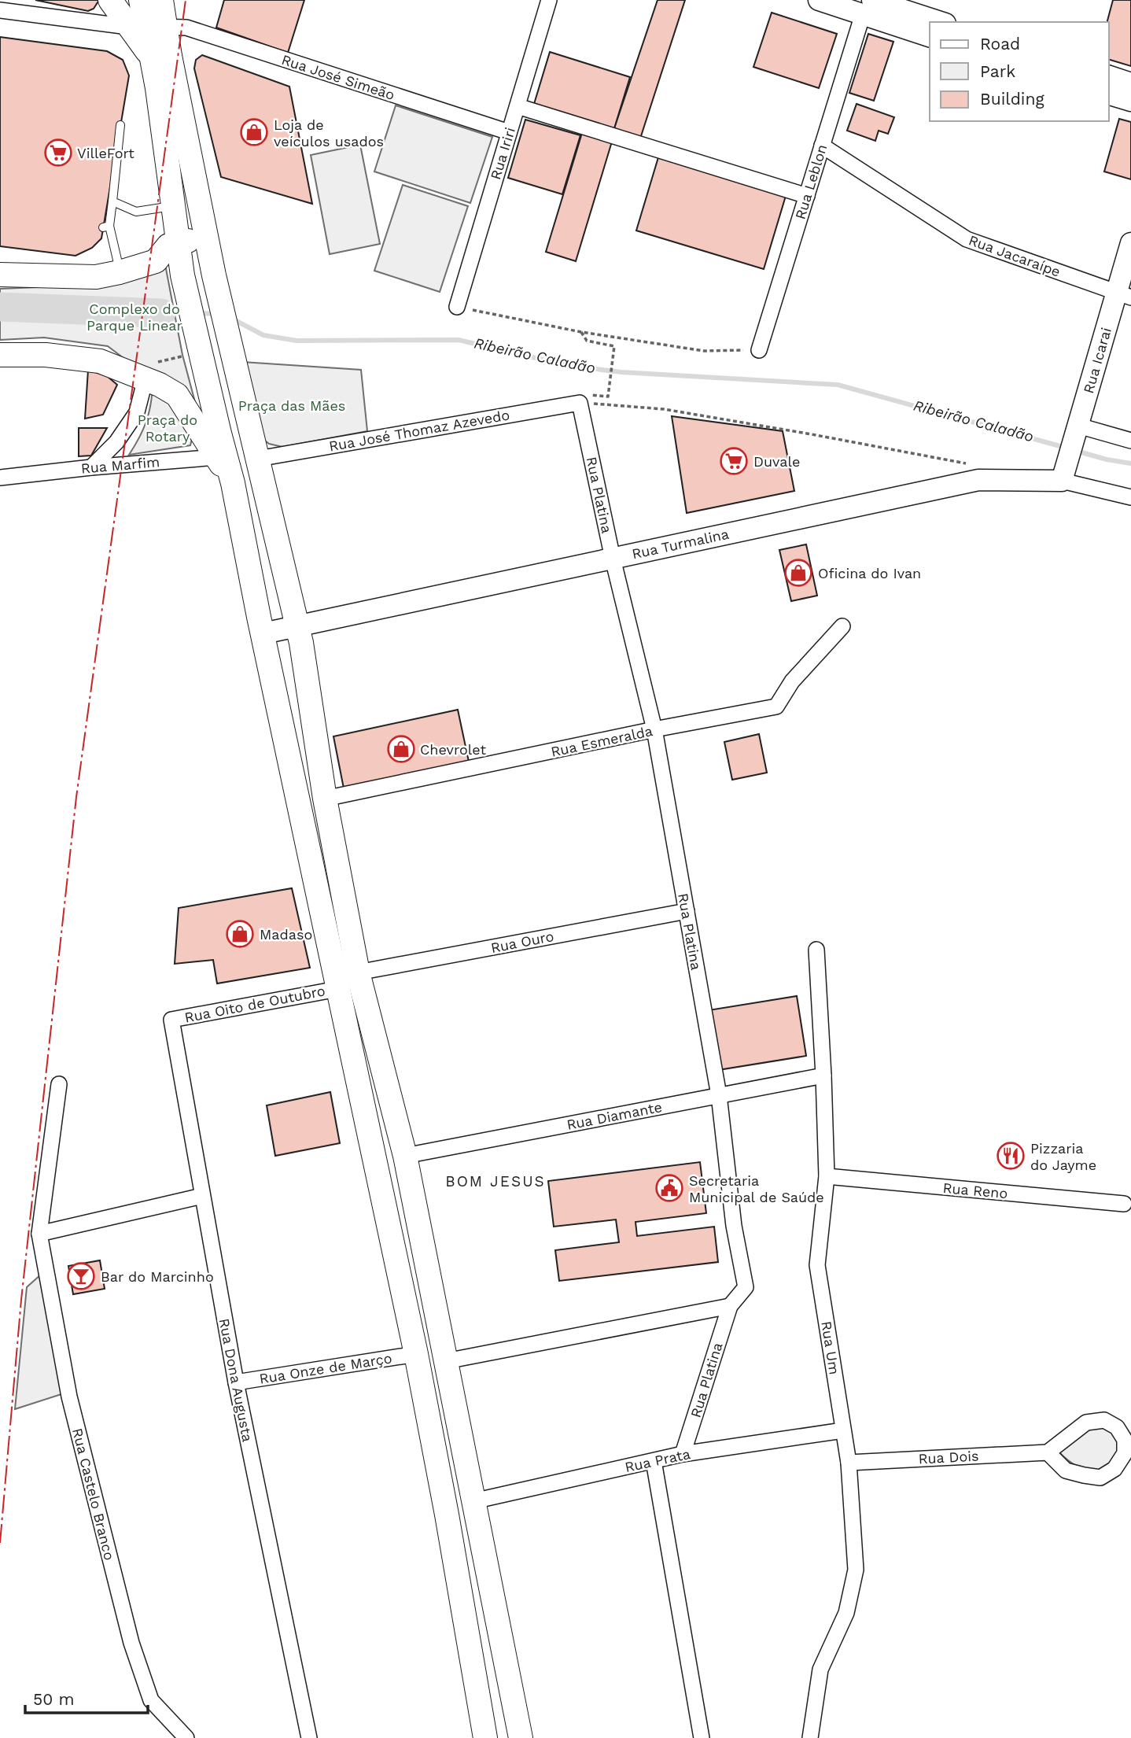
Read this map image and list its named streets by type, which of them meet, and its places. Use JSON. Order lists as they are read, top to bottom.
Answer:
{
  "streets": {
    "main road": ["Rua Icarai", "Rua Turmalina"],
    "street": [
      "Rua José Simeão",
      "Rua Iriri",
      "Rua Leblon",
      "Rua Jacaraípe",
      "Rua José Thomaz Azevedo",
      "Rua Marfim",
      "Rua Platina",
      "Rua Esmeralda",
      "Rua Ouro",
      "Rua Oito de Outubro",
      "Rua Diamante",
      "Rua Reno",
      "Rua Um",
      "Rua Onze de Março",
      "Rua Dona Augusta",
      "Rua Dois",
      "Rua Prata",
      "Rua Castelo Branco"
    ]
  },
  "crossings": [
    ["Rua José Simeão", "Rua Iriri"],
    ["Rua Leblon", "Rua Jacaraípe"],
    ["Rua Jacaraípe", "Rua Icarai"],
    ["Rua Icarai", "Rua Turmalina"],
    ["Rua José Thomaz Azevedo", "Rua Platina"],
    ["Rua Platina", "Rua Turmalina"],
    ["Rua Platina", "Rua Esmeralda"],
    ["Rua Platina", "Rua Ouro"],
    ["Rua Platina", "Rua Diamante"],
    ["Rua Platina", "Rua Prata"],
    ["Rua Oito de Outubro", "Rua Dona Augusta"],
    ["Rua Diamante", "Rua Um"],
    ["Rua Reno", "Rua Um"],
    ["Rua Um", "Rua Dois"],
    ["Rua Um", "Rua Prata"],
    ["Rua Onze de Março", "Rua Dona Augusta"]
  ],
  "districts": ["BOM JESUS"],
  "water": ["Ribeirão Caladão"],
  "parks": ["Complexo do Parque Linear", "Praça das Mães", "Praça do Rotary"],
  "places": {
    "shop": [
      "Loja de veículos usados",
      "Oficina do Ivan",
      "Chevrolet",
      "Madaso"
    ],
    "supermarket": ["VilleFort", "Duvale"],
    "restaurant": ["Pizzaria do Jayme"],
    "public building": ["Secretaria Municipal de Saúde"],
    "bar": ["Bar do Marcinho"]
  },
  "legend": ["Road", "Park", "Building"],
  "scale_bar": "50 m"
}
